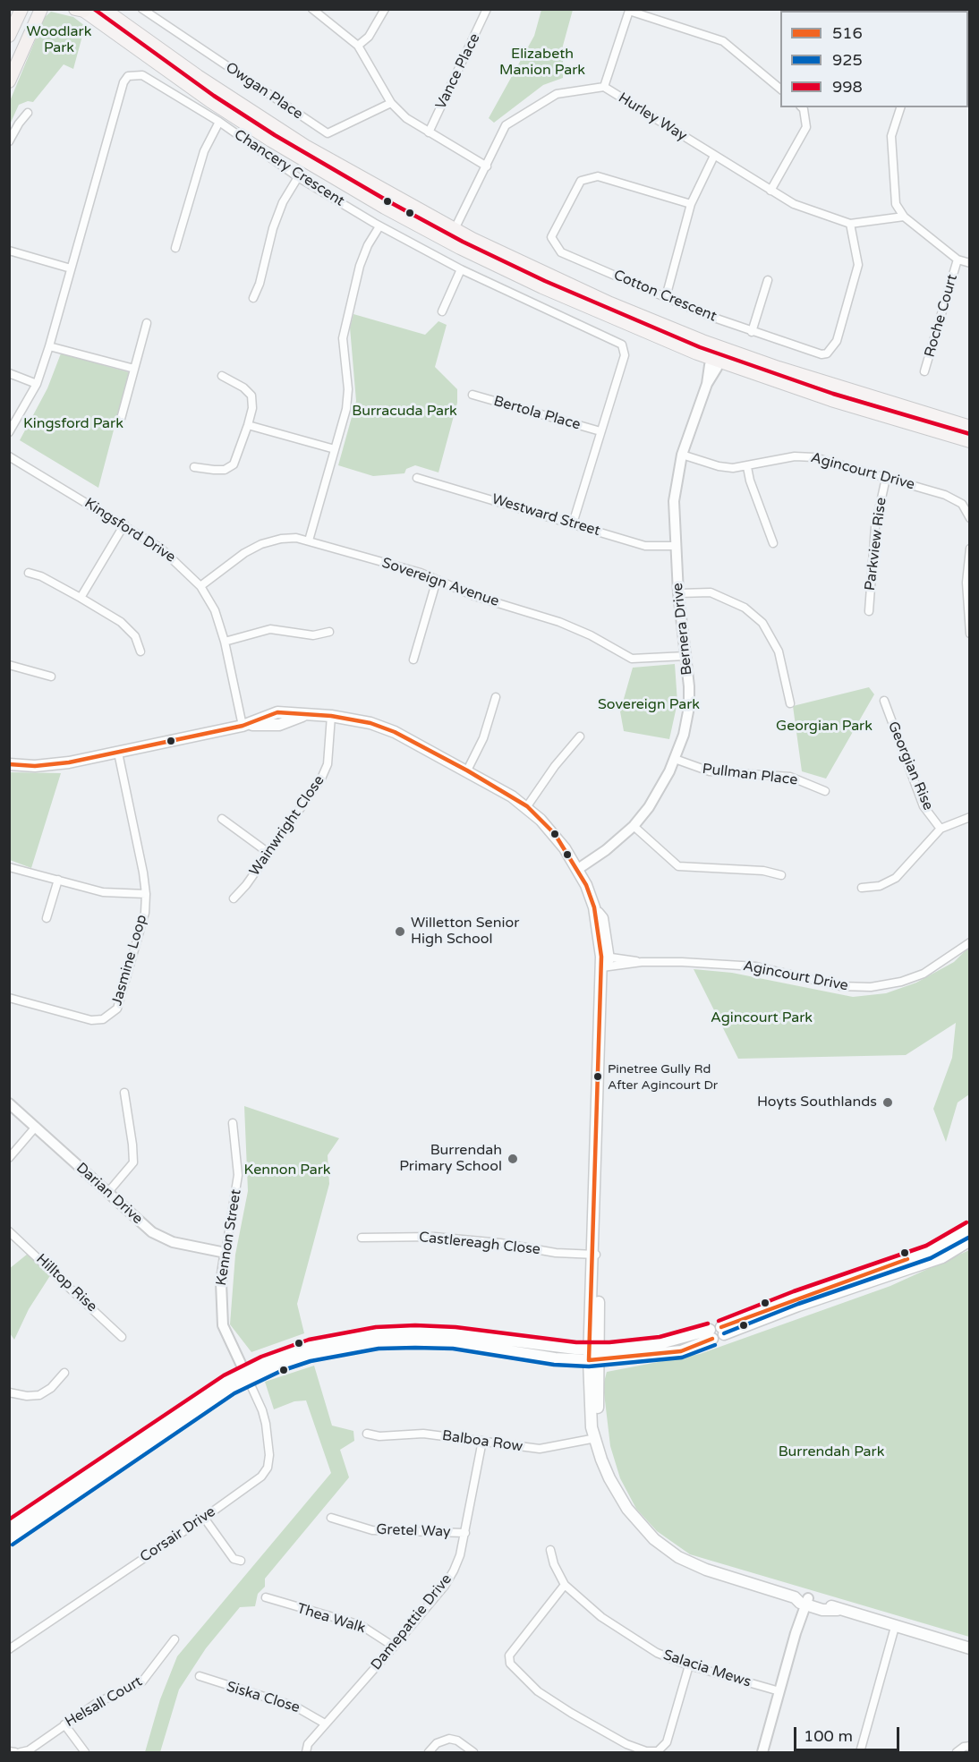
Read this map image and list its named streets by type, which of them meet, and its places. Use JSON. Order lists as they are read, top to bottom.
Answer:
{
  "streets": {
    "street": [
      "Vance Place",
      "Owgan Place",
      "Hurley Way",
      "Chancery Crescent",
      "Cotton Crescent",
      "Roche Court",
      "Bertola Place",
      "Agincourt Drive",
      "Westward Street",
      "Kingsford Drive",
      "Parkview Rise",
      "Sovereign Avenue",
      "Bernera Drive",
      "Georgian Rise",
      "Pullman Place",
      "Wainwright Close",
      "Jasmine Loop",
      "Darian Drive",
      "Kennon Street",
      "Castlereagh Close",
      "Hilltop Rise",
      "Balboa Row",
      "Gretel Way",
      "Corsair Drive",
      "Thea Walk",
      "Damepattie Drive",
      "Salacia Mews",
      "Siska Close",
      "Helsall Court"
    ]
  },
  "crossings": [
    ["Hurley Way", "Cotton Crescent"],
    ["Chancery Crescent", "Bertola Place"],
    ["Chancery Crescent", "Westward Street"],
    ["Agincourt Drive", "Parkview Rise"],
    ["Agincourt Drive", "Bernera Drive"],
    ["Westward Street", "Bernera Drive"],
    ["Kingsford Drive", "Sovereign Avenue"],
    ["Sovereign Avenue", "Bernera Drive"],
    ["Bernera Drive", "Pullman Place"],
    ["Darian Drive", "Kennon Street"],
    ["Kennon Street", "Corsair Drive"],
    ["Balboa Row", "Damepattie Drive"],
    ["Gretel Way", "Damepattie Drive"],
    ["Thea Walk", "Damepattie Drive"],
    ["Damepattie Drive", "Siska Close"]
  ],
  "parks": [
    "Woodlark Park",
    "Elizabeth Manion Park",
    "Burracuda Park",
    "Kingsford Park",
    "Sovereign Park",
    "Georgian Park",
    "Agincourt Park",
    "Kennon Park",
    "Burrendah Park"
  ],
  "places": [
    "Willetton Senior High School",
    "Pinetree Gully Rd After Agincourt Dr",
    "Hoyts Southlands",
    "Burrendah Primary School"
  ],
  "lines": ["transit line 998", "transit line 516", "transit line 925"],
  "legend": ["516", "925", "998"],
  "scale_bar": "100 m"
}
